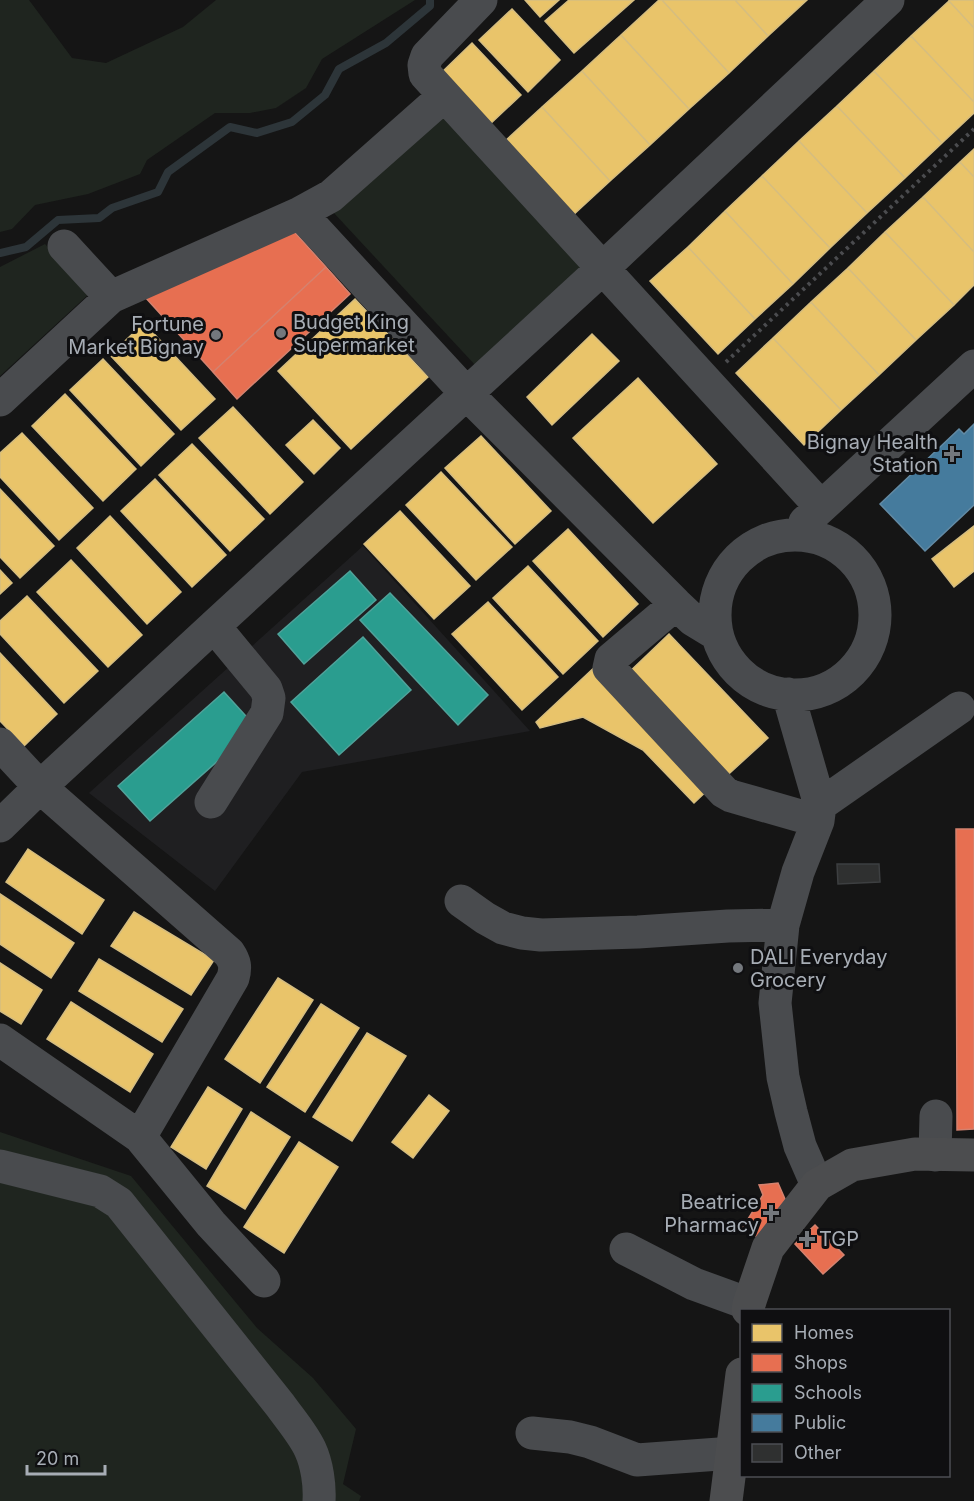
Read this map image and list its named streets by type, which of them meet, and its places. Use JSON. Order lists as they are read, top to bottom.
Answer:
{
  "places": {
    "other": ["Budget King Supermarket", "Fortune Market Bignay", "DALI Everyday Grocery"],
    "health": ["Bignay Health Station", "Beatrice Pharmacy", "TGP"]
  },
  "legend": [
    "Homes",
    "Shops",
    "Schools",
    "Public",
    "Other"
  ],
  "scale_bar": "20 m"
}
